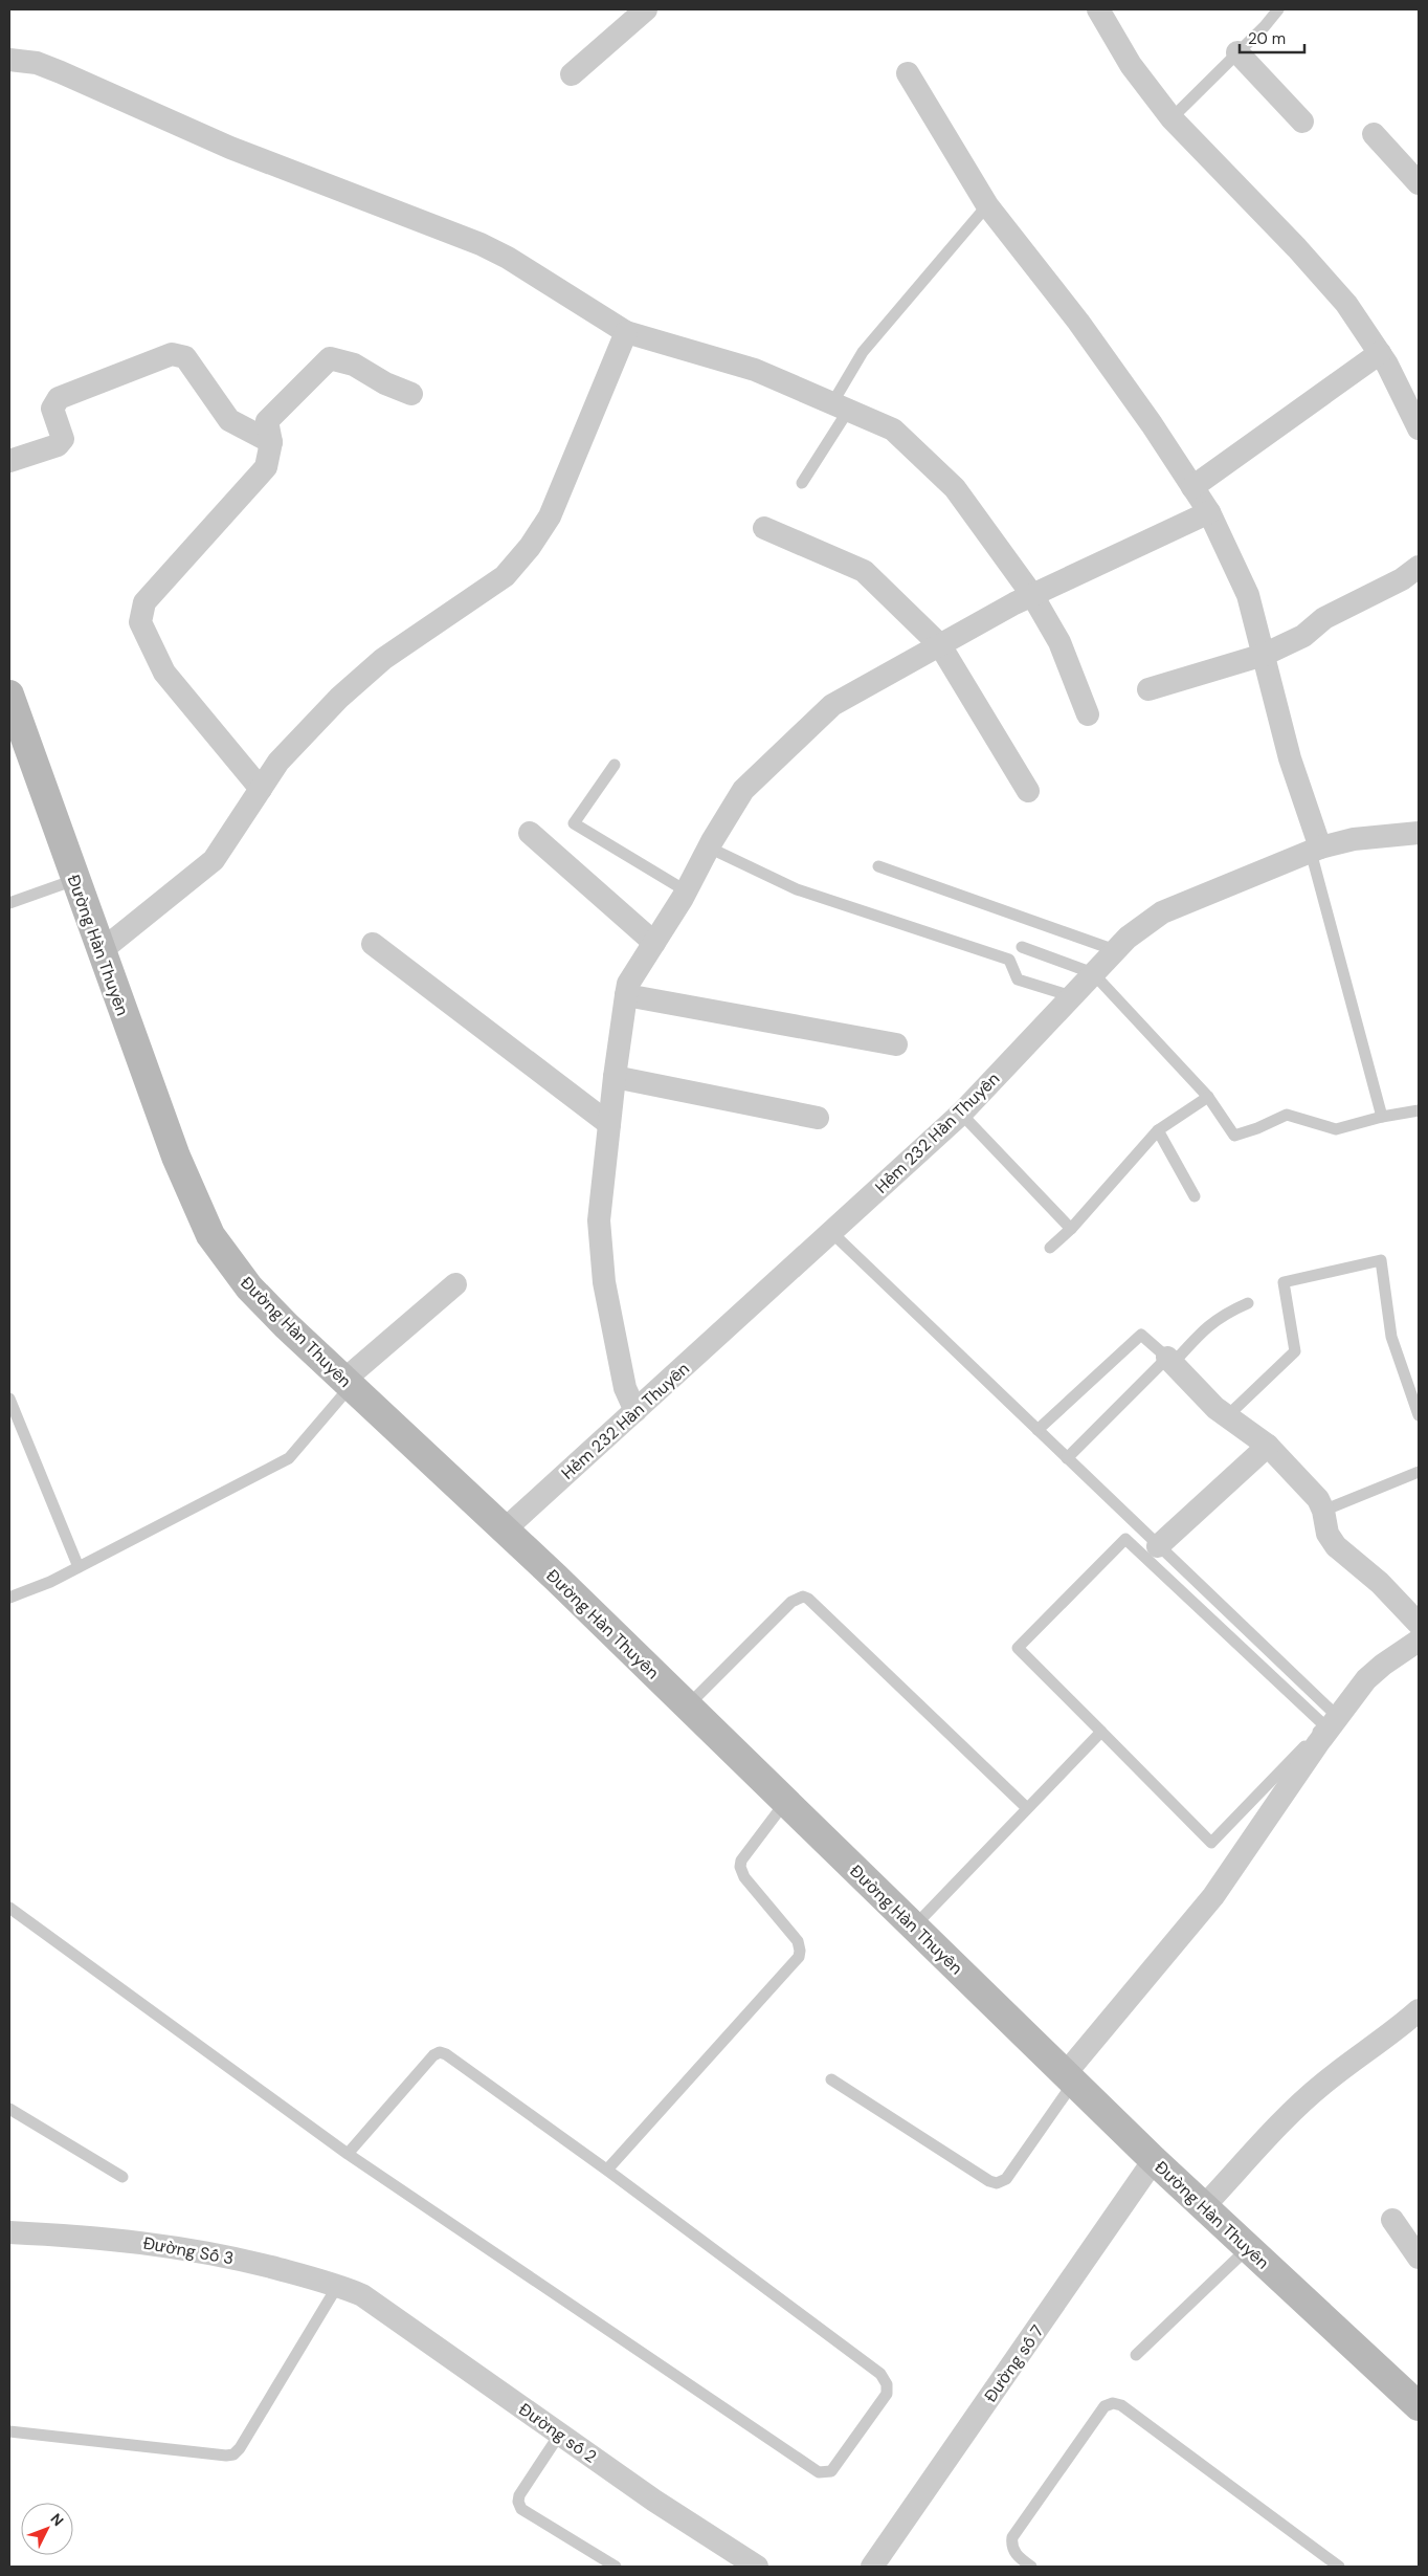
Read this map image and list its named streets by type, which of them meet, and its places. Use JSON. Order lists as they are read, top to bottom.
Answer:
{
  "streets": {
    "street": [
      "Đường Hàn Thuyên",
      "Hẻm 232 Hàn Thuyên",
      "Đường Số 3",
      "Đường số 7",
      "Đường số 2"
    ]
  },
  "crossings": [
    ["Đường Hàn Thuyên", "Hẻm 232 Hàn Thuyên"],
    ["Đường Hàn Thuyên", "Đường số 7"],
    ["Đường Số 3", "Đường số 2"]
  ],
  "scale_bar": "20 m",
  "north": "top right"
}
